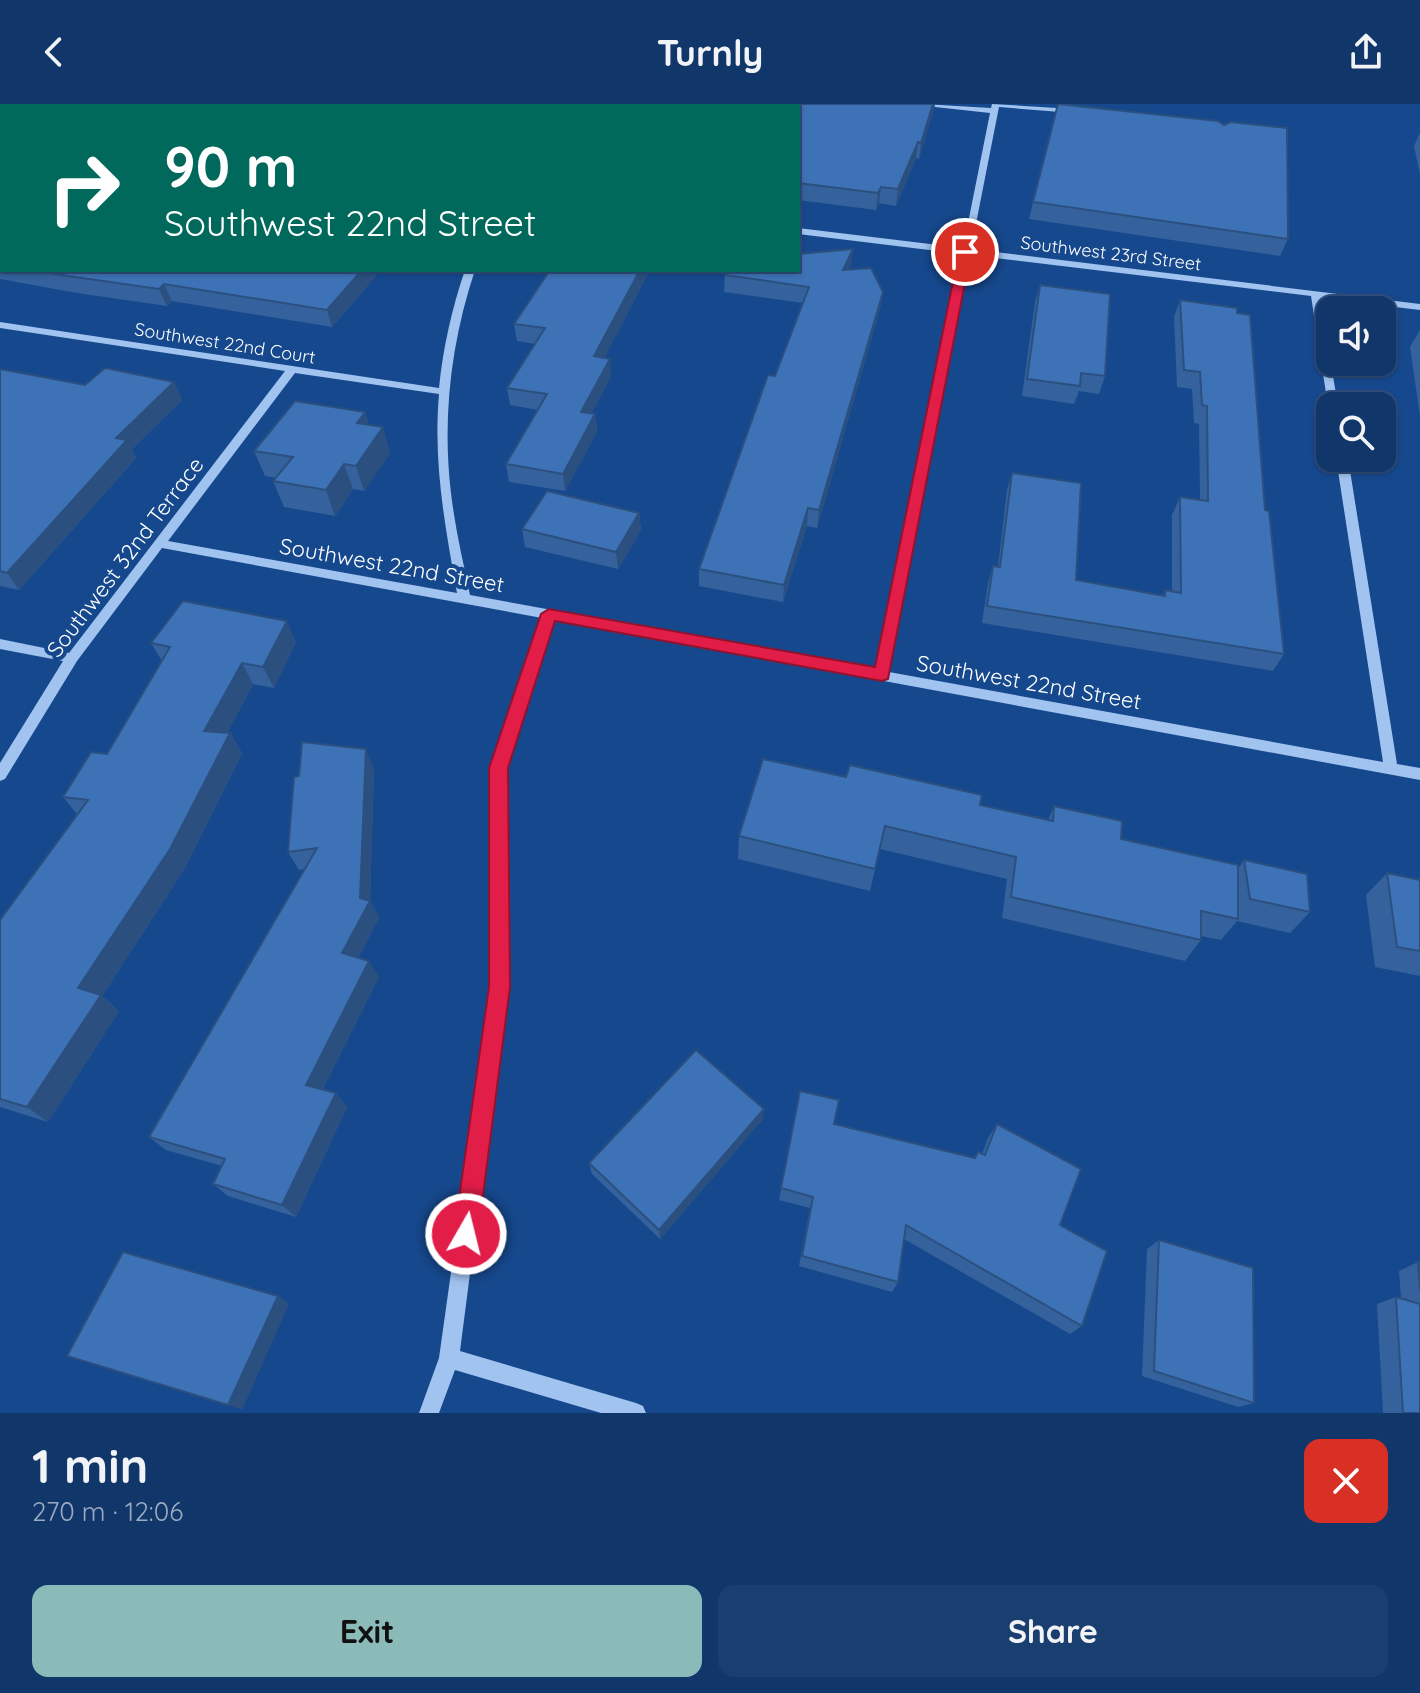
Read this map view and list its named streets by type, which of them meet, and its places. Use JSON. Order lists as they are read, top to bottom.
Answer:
{
  "streets": {
    "street": [
      "Southwest 23rd Street",
      "Southwest 22nd Court",
      "Southwest 32nd Terrace",
      "Southwest 22nd Street"
    ]
  },
  "crossings": [
    ["Southwest 22nd Court", "Southwest 32nd Terrace"],
    ["Southwest 32nd Terrace", "Southwest 22nd Street"]
  ],
  "page": {
    "header": "Turnly",
    "turn": ["90 m", "Southwest 22nd Street"],
    "heading": ["1 min", "270 m · 12:06"],
    "buttons": ["Exit", "Share"]
  }
}
